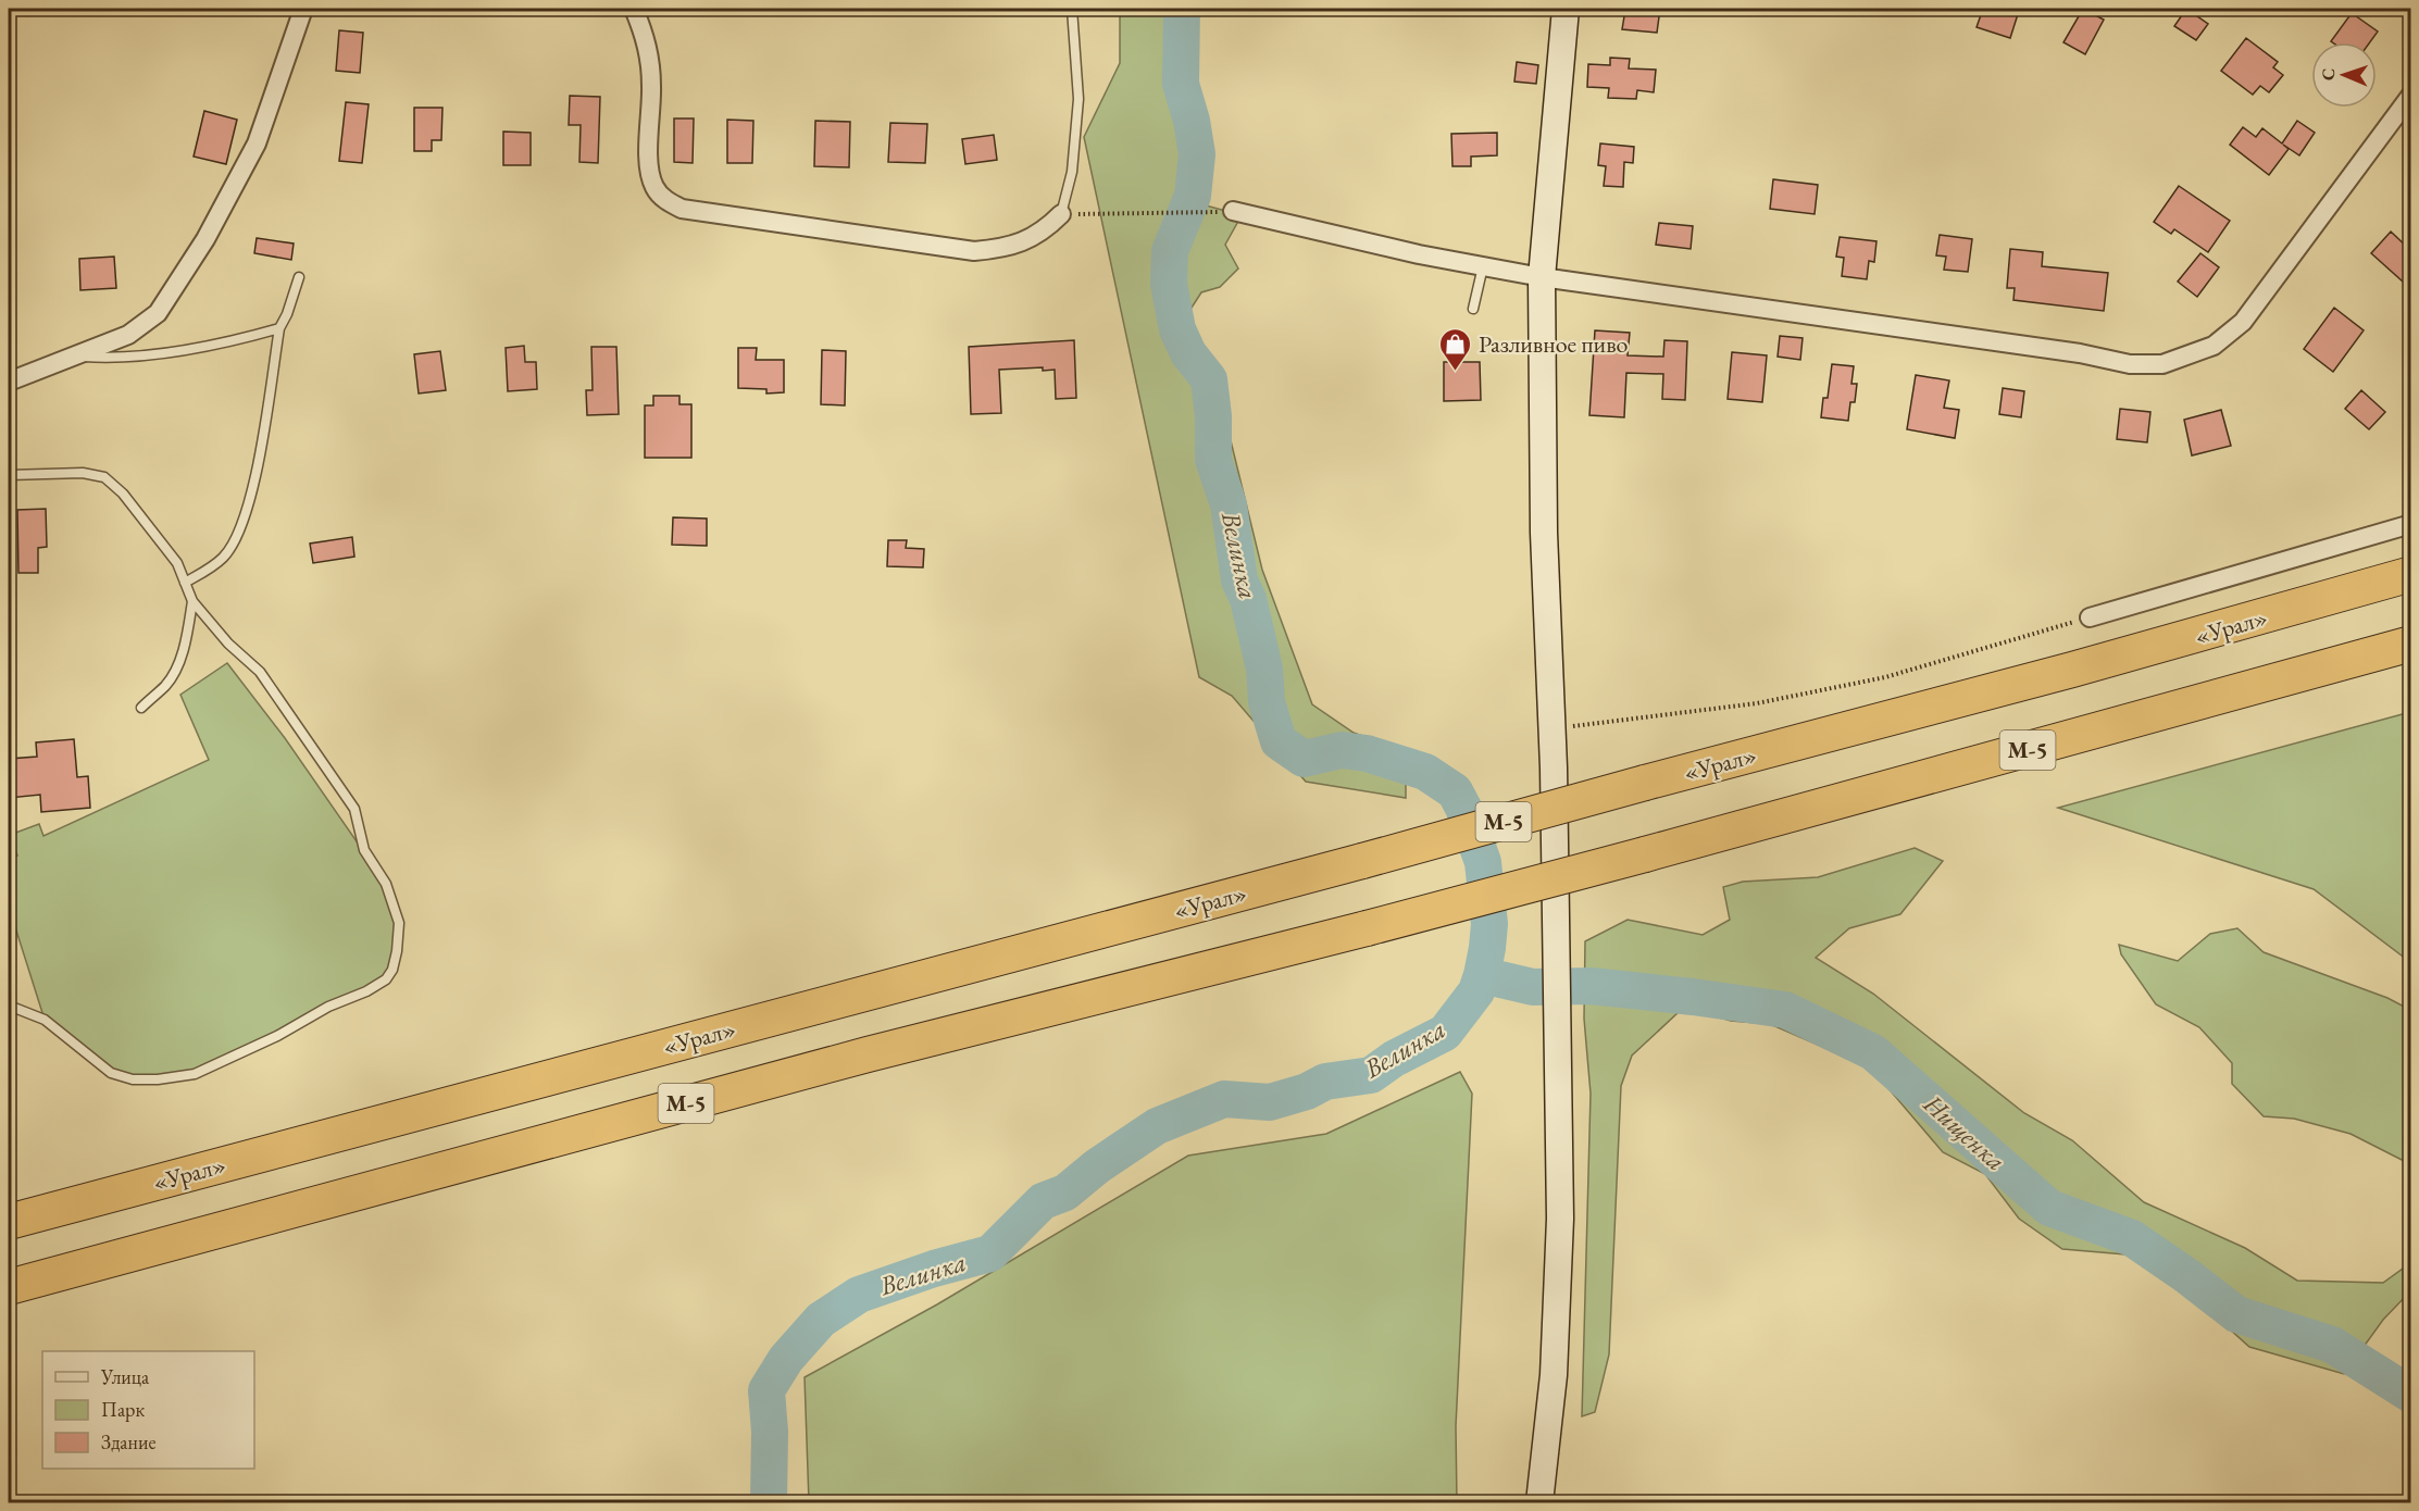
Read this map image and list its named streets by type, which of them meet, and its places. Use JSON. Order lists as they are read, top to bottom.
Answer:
{
  "streets": {
    "highway": ["«Урал»", "М-5"]
  },
  "water": ["Велинка", "Нищенка"],
  "places": {
    "shop": ["Разливное пиво"]
  },
  "legend": ["Улица", "Парк", "Здание"],
  "north": "left"
}
